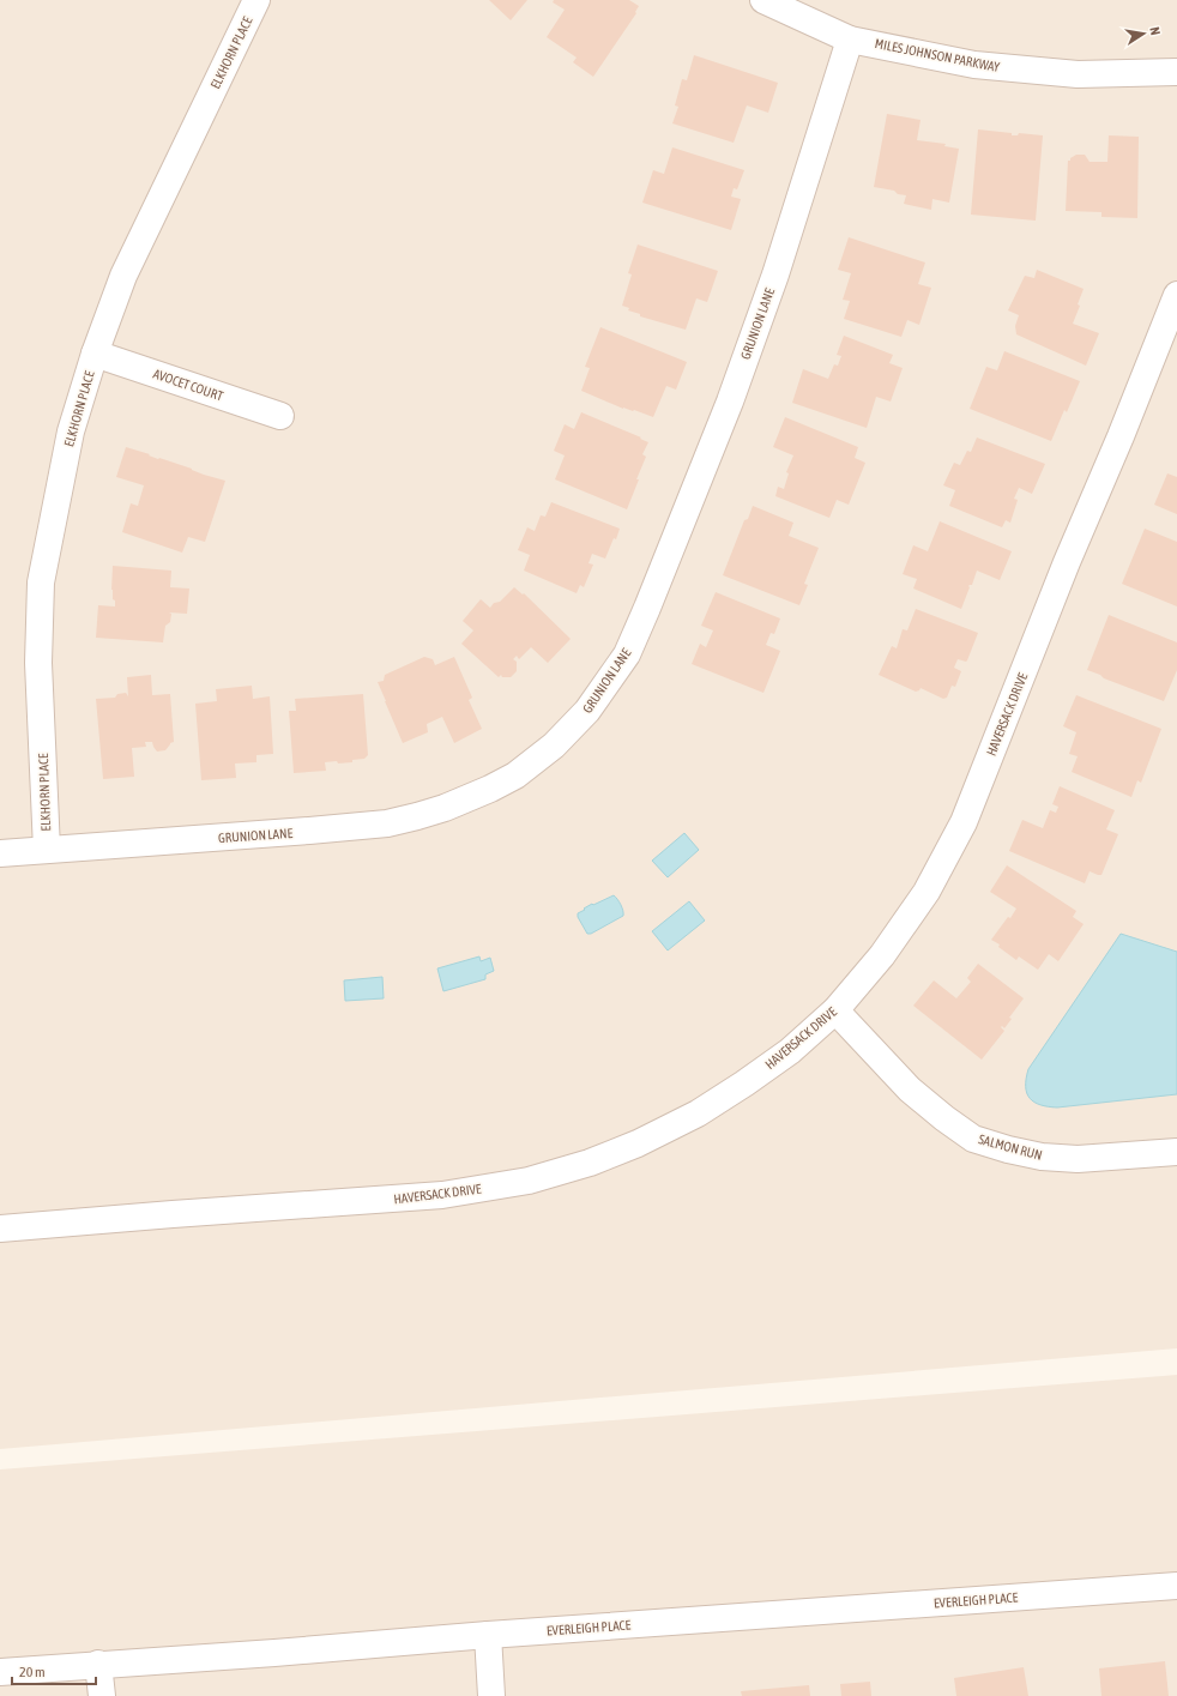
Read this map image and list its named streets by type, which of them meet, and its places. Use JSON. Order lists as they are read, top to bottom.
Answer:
{
  "streets": {
    "street": [
      "ELKHORN PLACE",
      "MILES JOHNSON PARKWAY",
      "GRUNION LANE",
      "AVOCET COURT",
      "HAVERSACK DRIVE",
      "SALMON RUN",
      "EVERLEIGH PLACE"
    ]
  },
  "crossings": [
    ["ELKHORN PLACE", "GRUNION LANE"],
    ["ELKHORN PLACE", "AVOCET COURT"],
    ["MILES JOHNSON PARKWAY", "GRUNION LANE"],
    ["HAVERSACK DRIVE", "SALMON RUN"]
  ],
  "scale_bar": "20 m",
  "north": "right"
}
